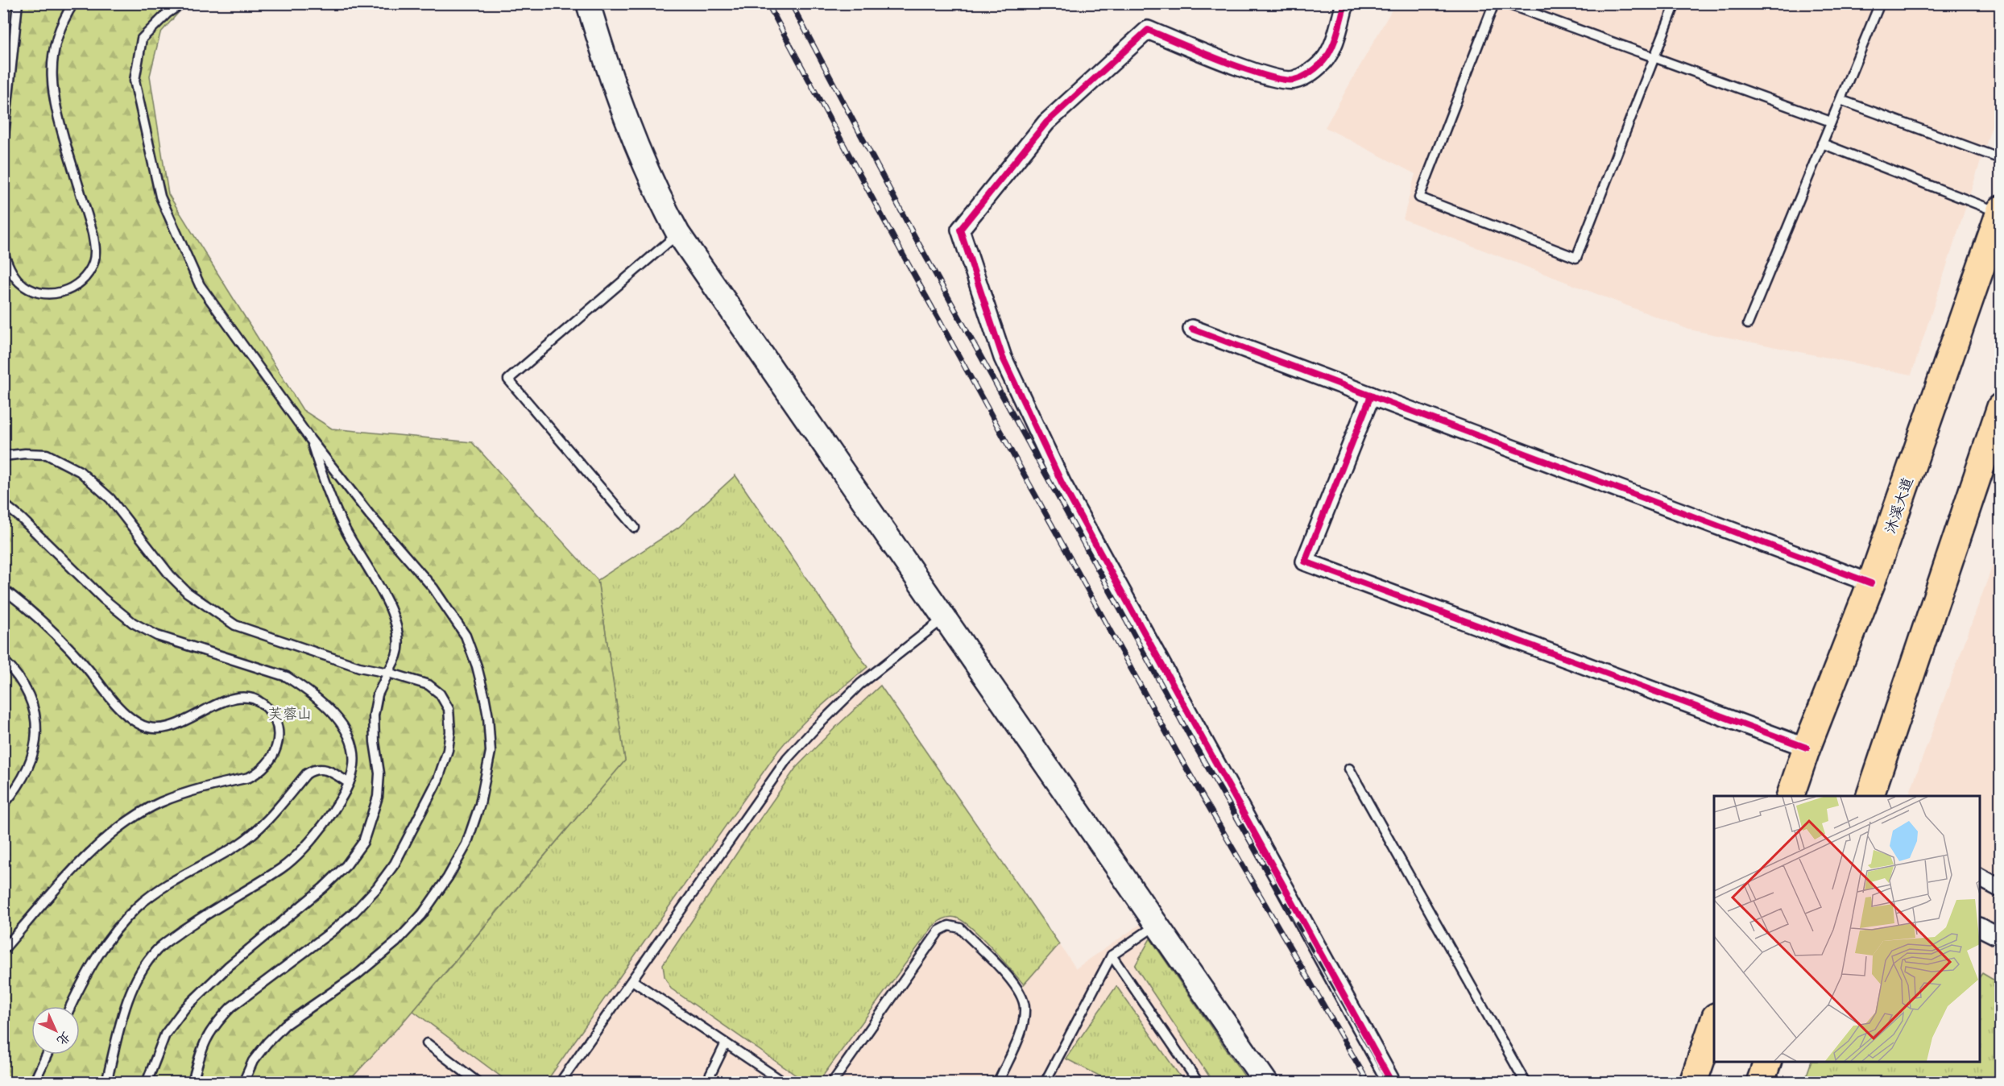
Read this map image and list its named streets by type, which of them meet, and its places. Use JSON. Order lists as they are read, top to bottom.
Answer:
{
  "streets": {
    "highway": ["沐溪大道"]
  },
  "parks": ["芙蓉山"],
  "north": "bottom right"
}
